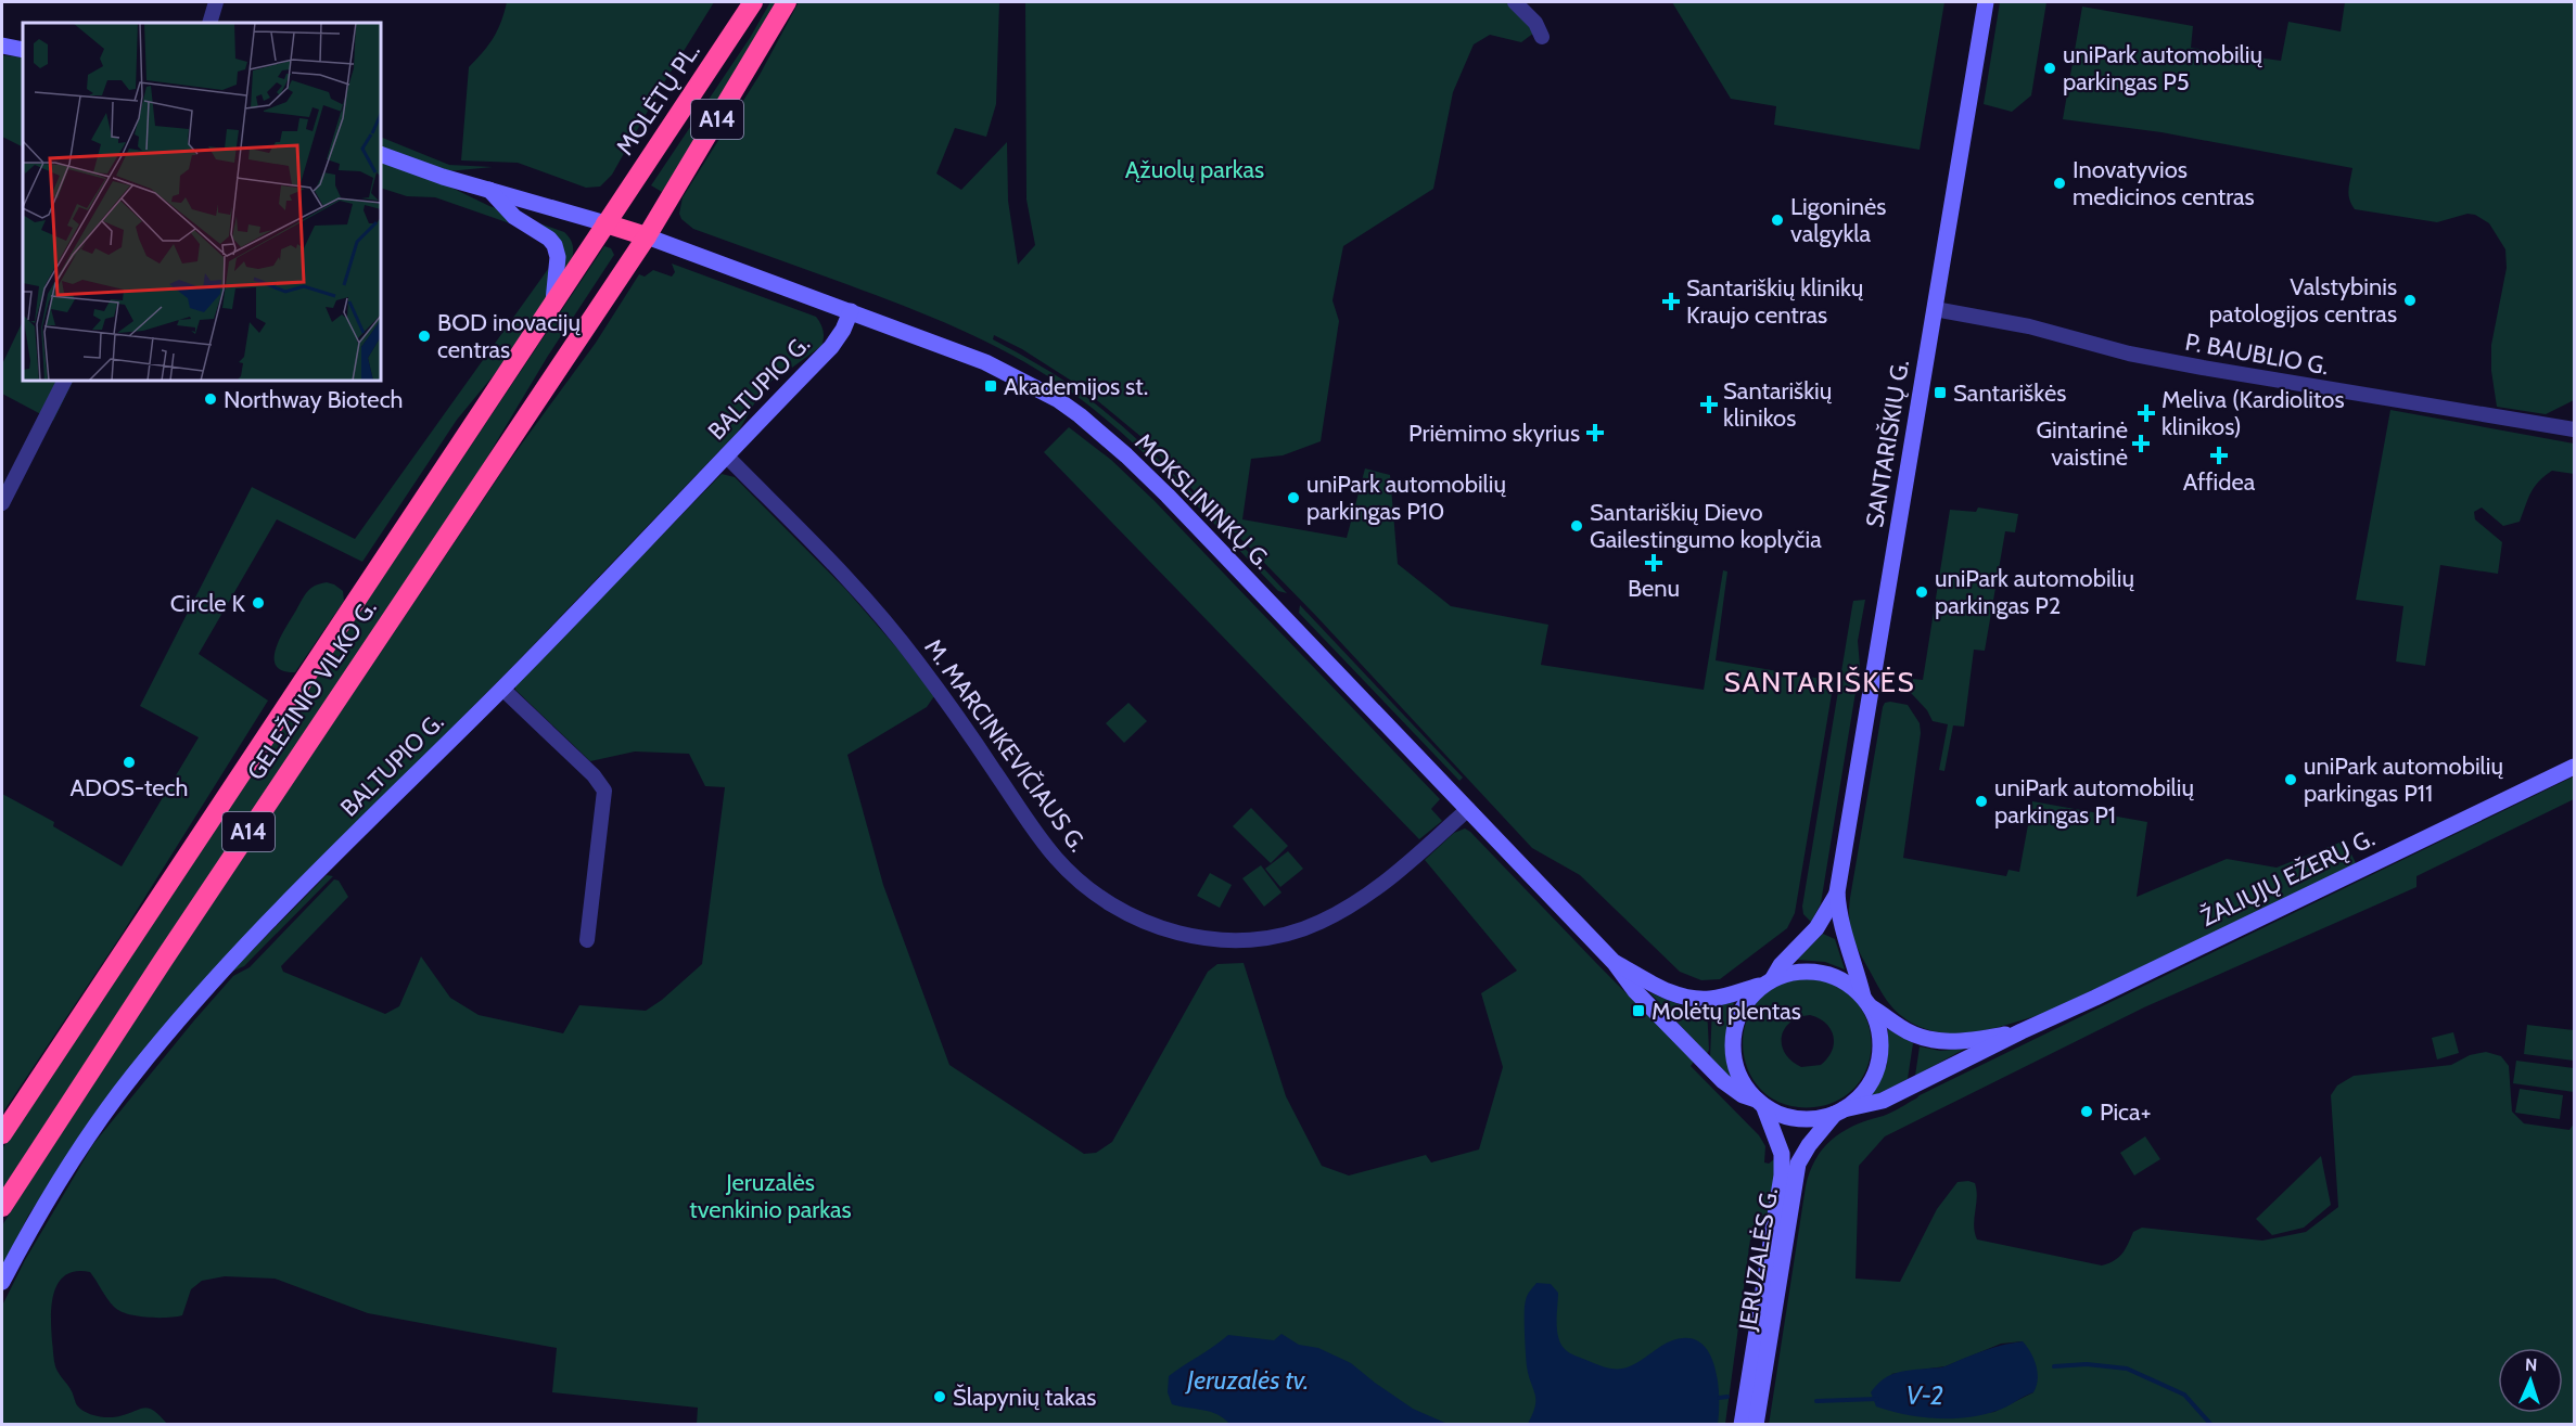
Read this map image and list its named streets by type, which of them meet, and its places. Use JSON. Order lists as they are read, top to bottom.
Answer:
{
  "streets": {
    "highway": ["MOLĖTŲ PL.", "A14", "GELEŽINIO VILKO G."],
    "main road": [
      "BALTUPIO G.",
      "SANTARIŠKIŲ G.",
      "MOKSLININKŲ G.",
      "ŽALIŲJŲ EŽERŲ G.",
      "JERUZALĖS G."
    ],
    "street": ["P. BAUBLIO G.", "M. MARCINKEVIČIAUS G."]
  },
  "crossings": [
    ["MOLĖTŲ PL.", "GELEŽINIO VILKO G."],
    ["A14", "MOKSLININKŲ G."],
    ["A14", "GELEŽINIO VILKO G."],
    ["P. BAUBLIO G.", "SANTARIŠKIŲ G."],
    ["BALTUPIO G.", "MOKSLININKŲ G."],
    ["BALTUPIO G.", "M. MARCINKEVIČIAUS G."],
    ["SANTARIŠKIŲ G.", "MOKSLININKŲ G."],
    ["SANTARIŠKIŲ G.", "ŽALIŲJŲ EŽERŲ G."],
    ["SANTARIŠKIŲ G.", "JERUZALĖS G."],
    ["MOKSLININKŲ G.", "GELEŽINIO VILKO G."],
    ["MOKSLININKŲ G.", "M. MARCINKEVIČIAUS G."],
    ["MOKSLININKŲ G.", "ŽALIŲJŲ EŽERŲ G."],
    ["MOKSLININKŲ G.", "JERUZALĖS G."],
    ["ŽALIŲJŲ EŽERŲ G.", "JERUZALĖS G."]
  ],
  "districts": ["SANTARIŠKĖS"],
  "water": ["Jeruzalės tv.", "V-2"],
  "parks": ["Ąžuolų parkas", "Jeruzalės tvenkinio parkas"],
  "places": {
    "other": [
      "uniPark automobilių parkingas P5",
      "Inovatyvios medicinos centras",
      "Ligoninės valgykla",
      "Valstybinis patologijos centras",
      "BOD inovacijų centras",
      "Northway Biotech",
      "uniPark automobilių parkingas P10",
      "Santariškių Dievo Gailestingumo koplyčia",
      "uniPark automobilių parkingas P2",
      "Circle K",
      "ADOS-tech",
      "uniPark automobilių parkingas P11",
      "uniPark automobilių parkingas P1",
      "Pica+",
      "Šlapynių takas"
    ],
    "health": [
      "Santariškių klinikų Kraujo centras",
      "Santariškių klinikos",
      "Meliva (Kardiolitos klinikos)",
      "Priėmimo skyrius",
      "Gintarinė vaistinė",
      "Affidea",
      "Benu"
    ],
    "transit": ["Akademijos st.", "Santariškės", "Molėtų plentas"]
  },
  "north": "top"
}
